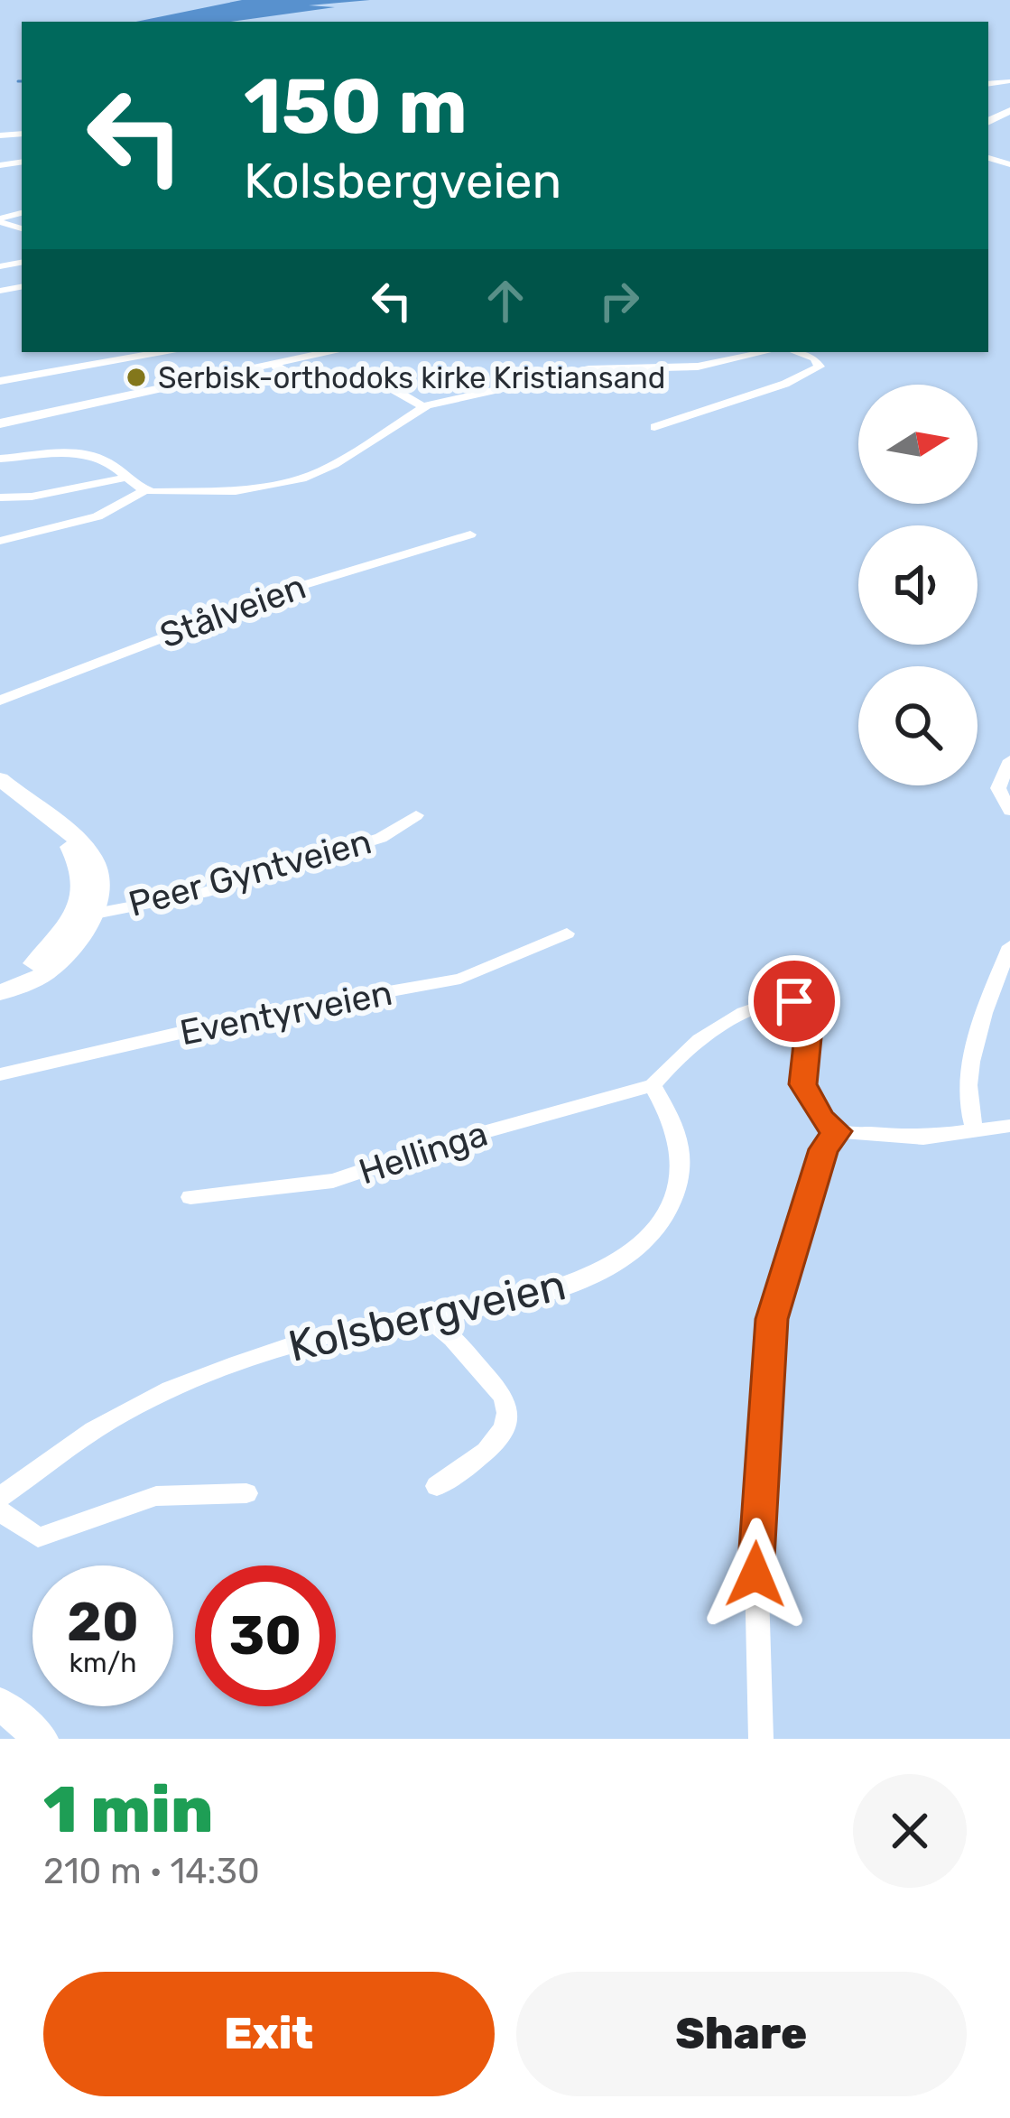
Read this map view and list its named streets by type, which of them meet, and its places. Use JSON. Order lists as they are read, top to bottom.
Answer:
{
  "streets": {
    "street": [
      "Stålveien",
      "Peer Gyntveien",
      "Eventyrveien",
      "Hellinga",
      "Kolsbergveien"
    ]
  },
  "crossings": [
    ["Hellinga", "Kolsbergveien"]
  ],
  "places": ["Serbisk-orthodoks kirke Kristiansand"],
  "north": "right",
  "page": {
    "turn": ["150 m", "Kolsbergveien"],
    "speed": "20 km/h",
    "limit": "30",
    "heading": ["1 min", "210 m · 14:30"],
    "buttons": ["Exit", "Share"]
  }
}
